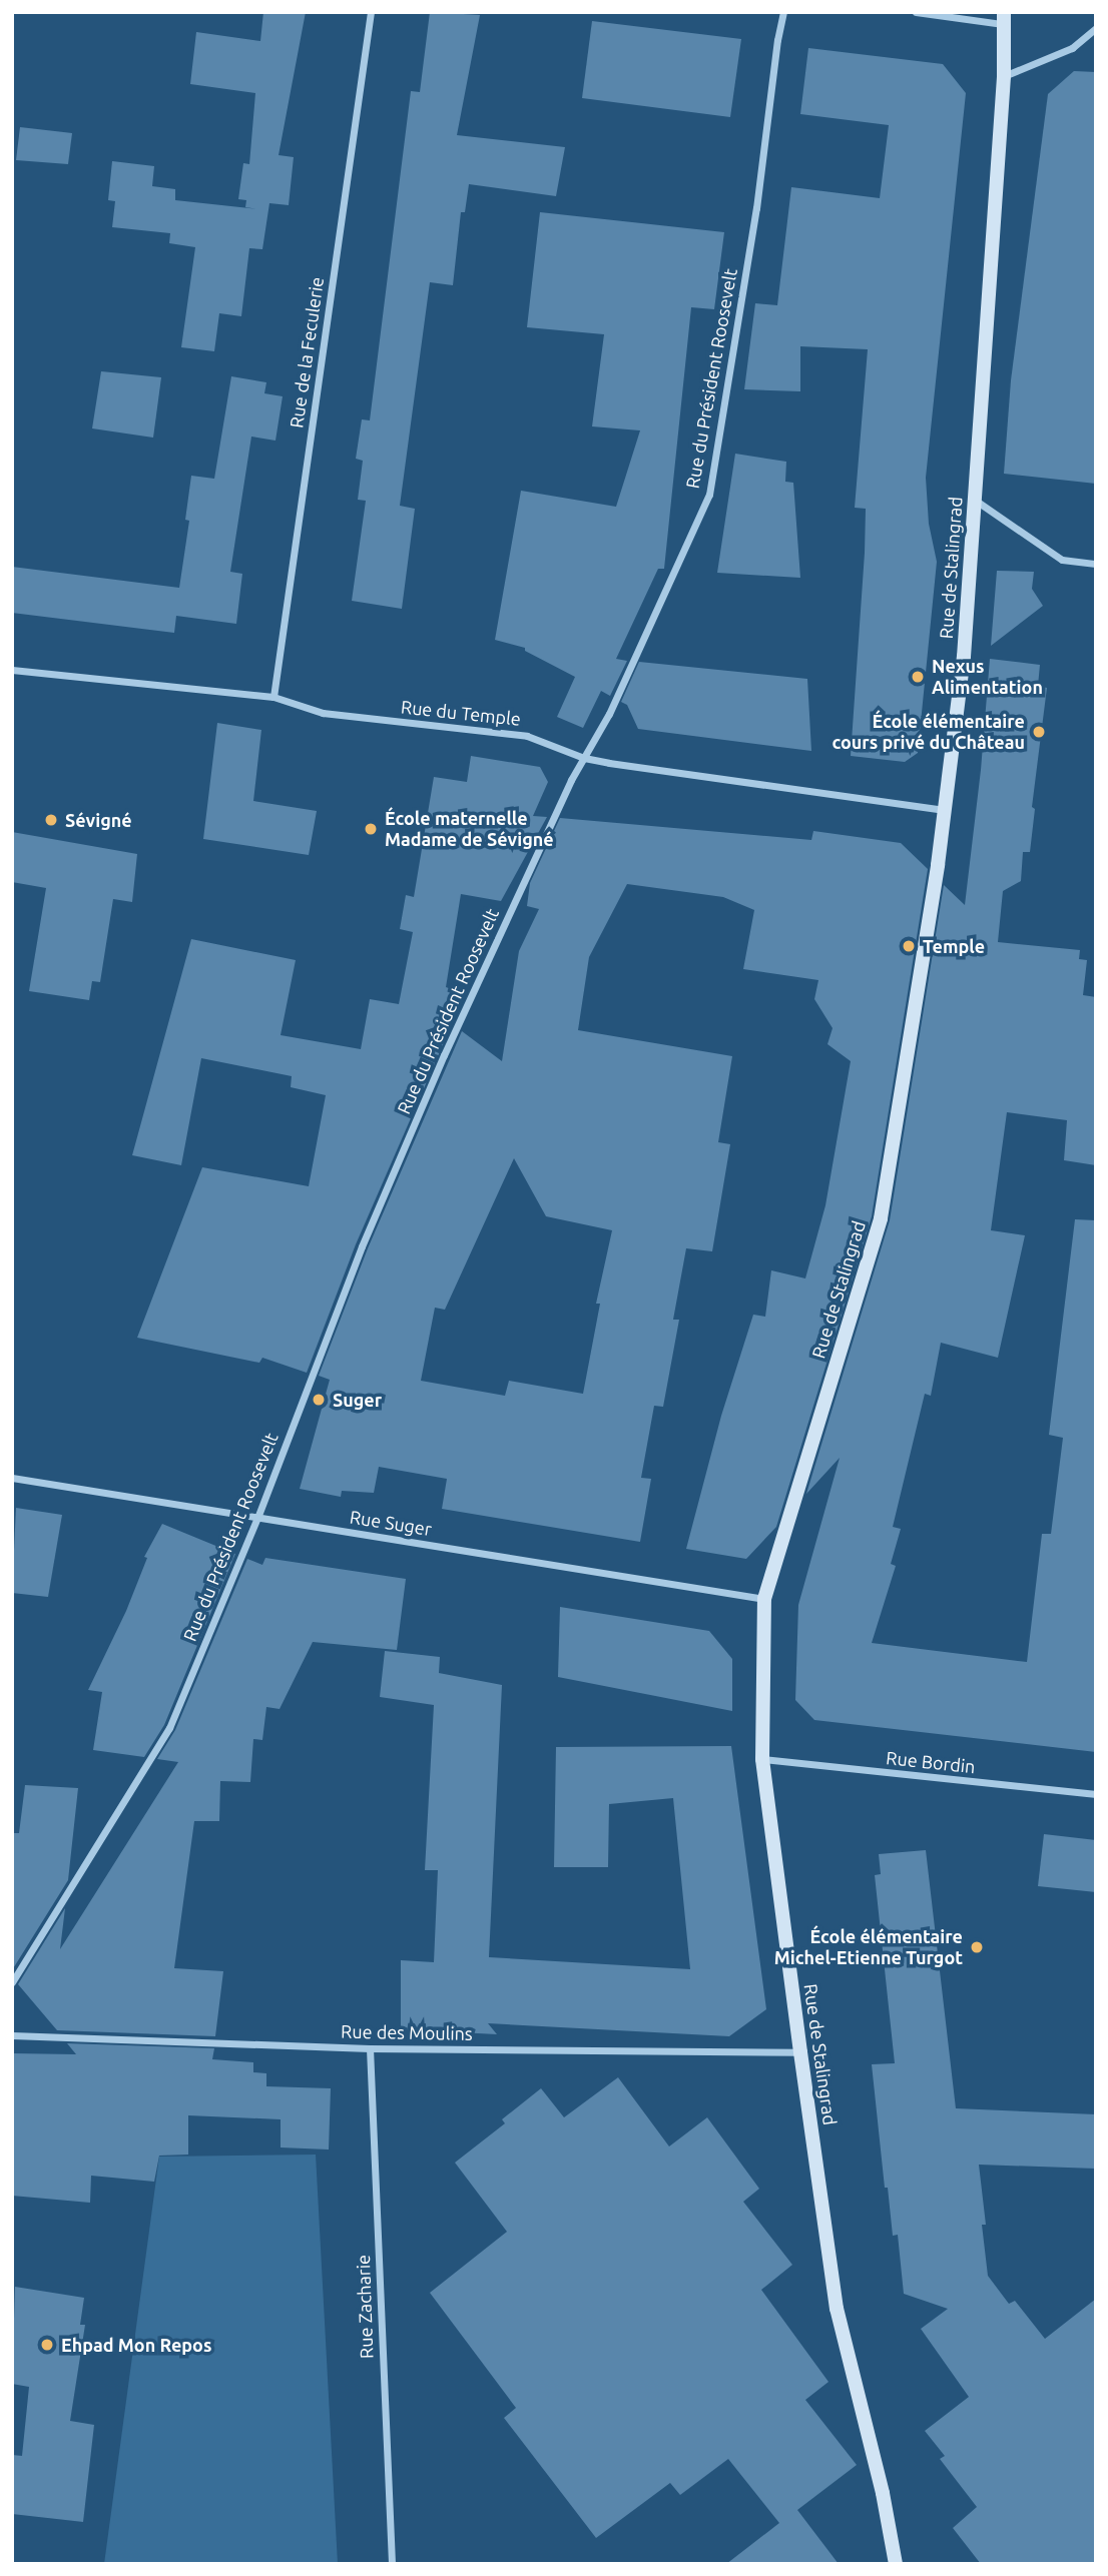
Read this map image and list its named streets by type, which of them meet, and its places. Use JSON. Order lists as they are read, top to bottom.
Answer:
{
  "streets": {
    "main road": ["Rue de Stalingrad"],
    "street": [
      "Rue de la Feculerie",
      "Rue du Président Roosevelt",
      "Rue du Temple",
      "Rue Suger",
      "Rue Bordin",
      "Rue des Moulins",
      "Rue Zacharie"
    ]
  },
  "crossings": [
    ["Rue de la Feculerie", "Rue du Temple"],
    ["Rue du Président Roosevelt", "Rue du Temple"],
    ["Rue du Président Roosevelt", "Rue Suger"],
    ["Rue de Stalingrad", "Rue du Temple"],
    ["Rue de Stalingrad", "Rue Suger"],
    ["Rue de Stalingrad", "Rue Bordin"],
    ["Rue de Stalingrad", "Rue des Moulins"],
    ["Rue des Moulins", "Rue Zacharie"]
  ],
  "places": [
    "Nexus Alimentation",
    "École élémentaire cours privé du Château",
    "Sévigné",
    "École maternelle Madame de Sévigné",
    "Temple",
    "Suger",
    "École élémentaire Michel-Etienne Turgot",
    "Ehpad Mon Repos"
  ]
}
